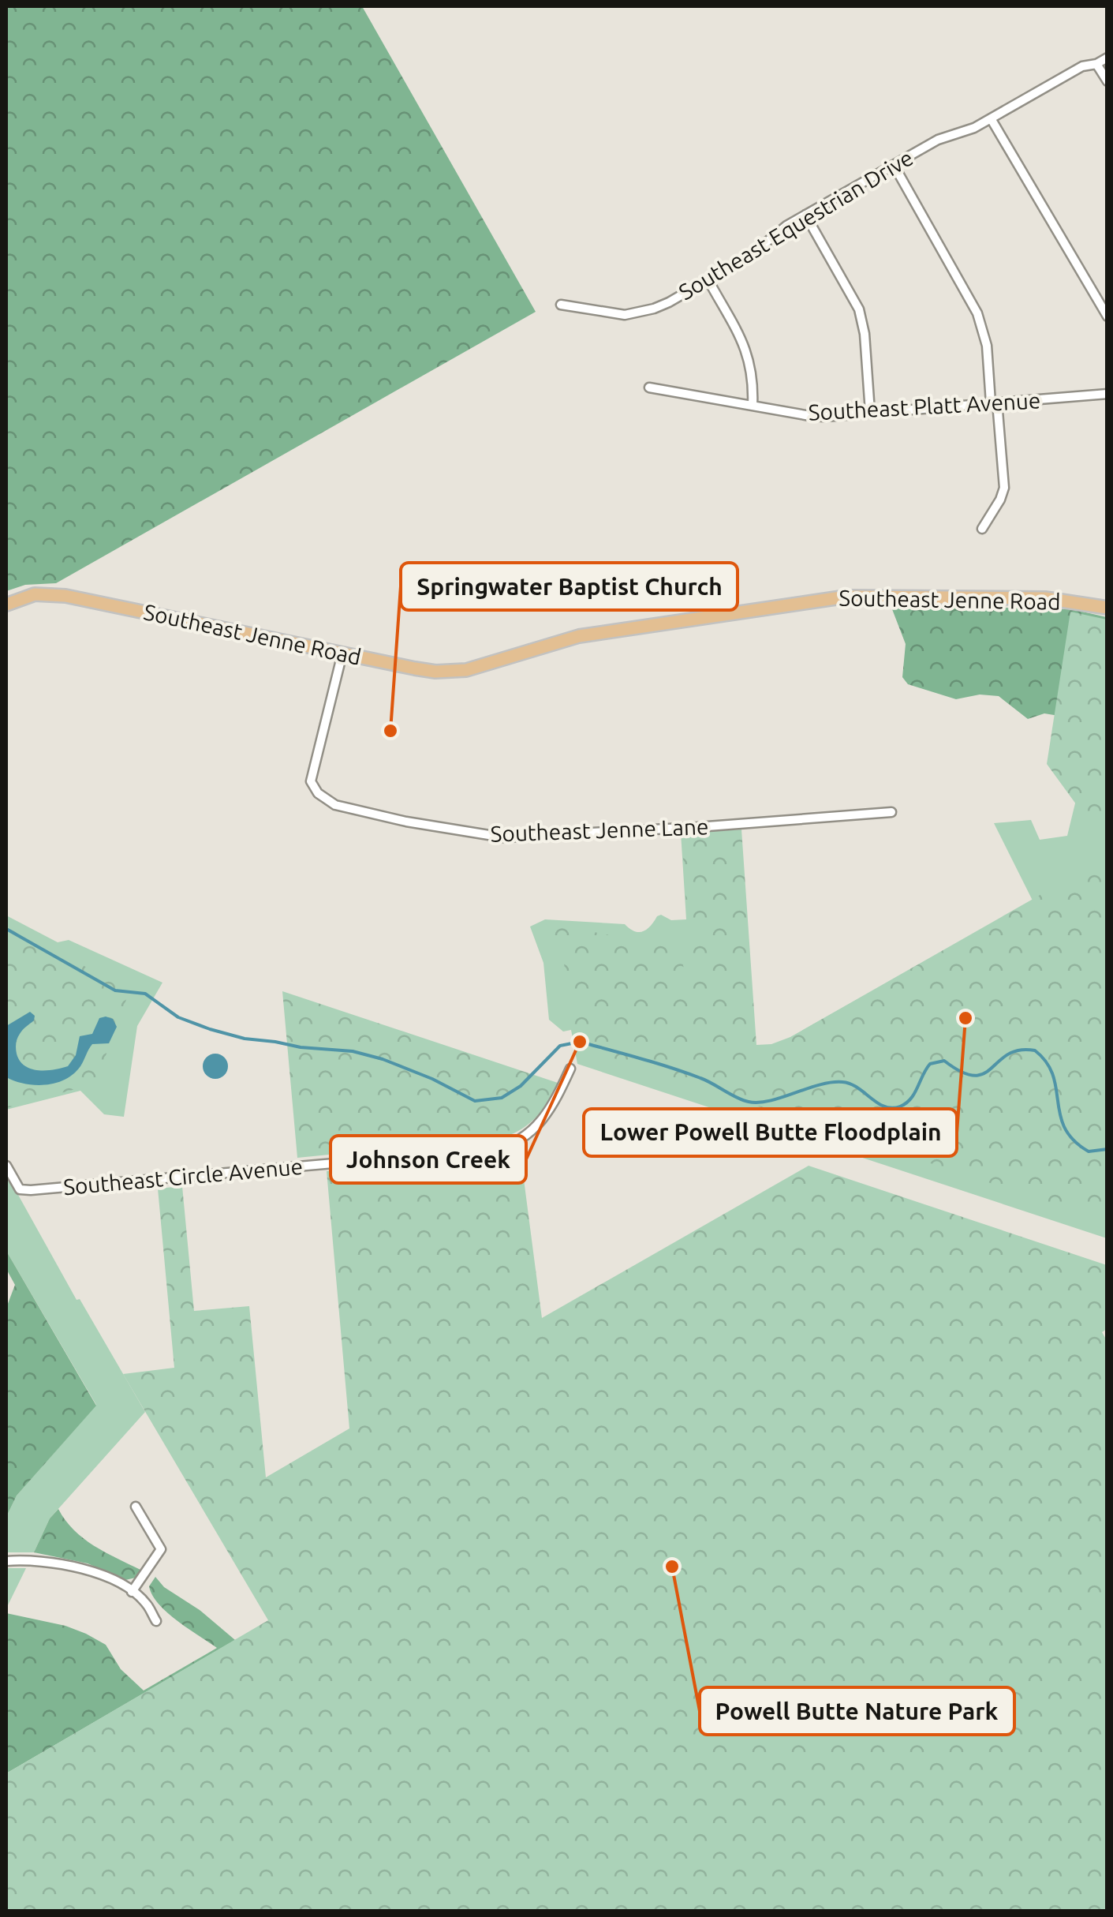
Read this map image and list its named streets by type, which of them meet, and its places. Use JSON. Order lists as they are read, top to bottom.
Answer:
{
  "streets": {
    "main road": ["Southeast Jenne Road"],
    "street": [
      "Southeast Equestrian Drive",
      "Southeast Platt Avenue",
      "Southeast Jenne Lane",
      "Southeast Circle Avenue"
    ]
  },
  "crossings": [
    ["Southeast Jenne Road", "Southeast Jenne Lane"]
  ],
  "places": [
    "Springwater Baptist Church",
    "Lower Powell Butte Floodplain",
    "Johnson Creek",
    "Powell Butte Nature Park"
  ]
}
